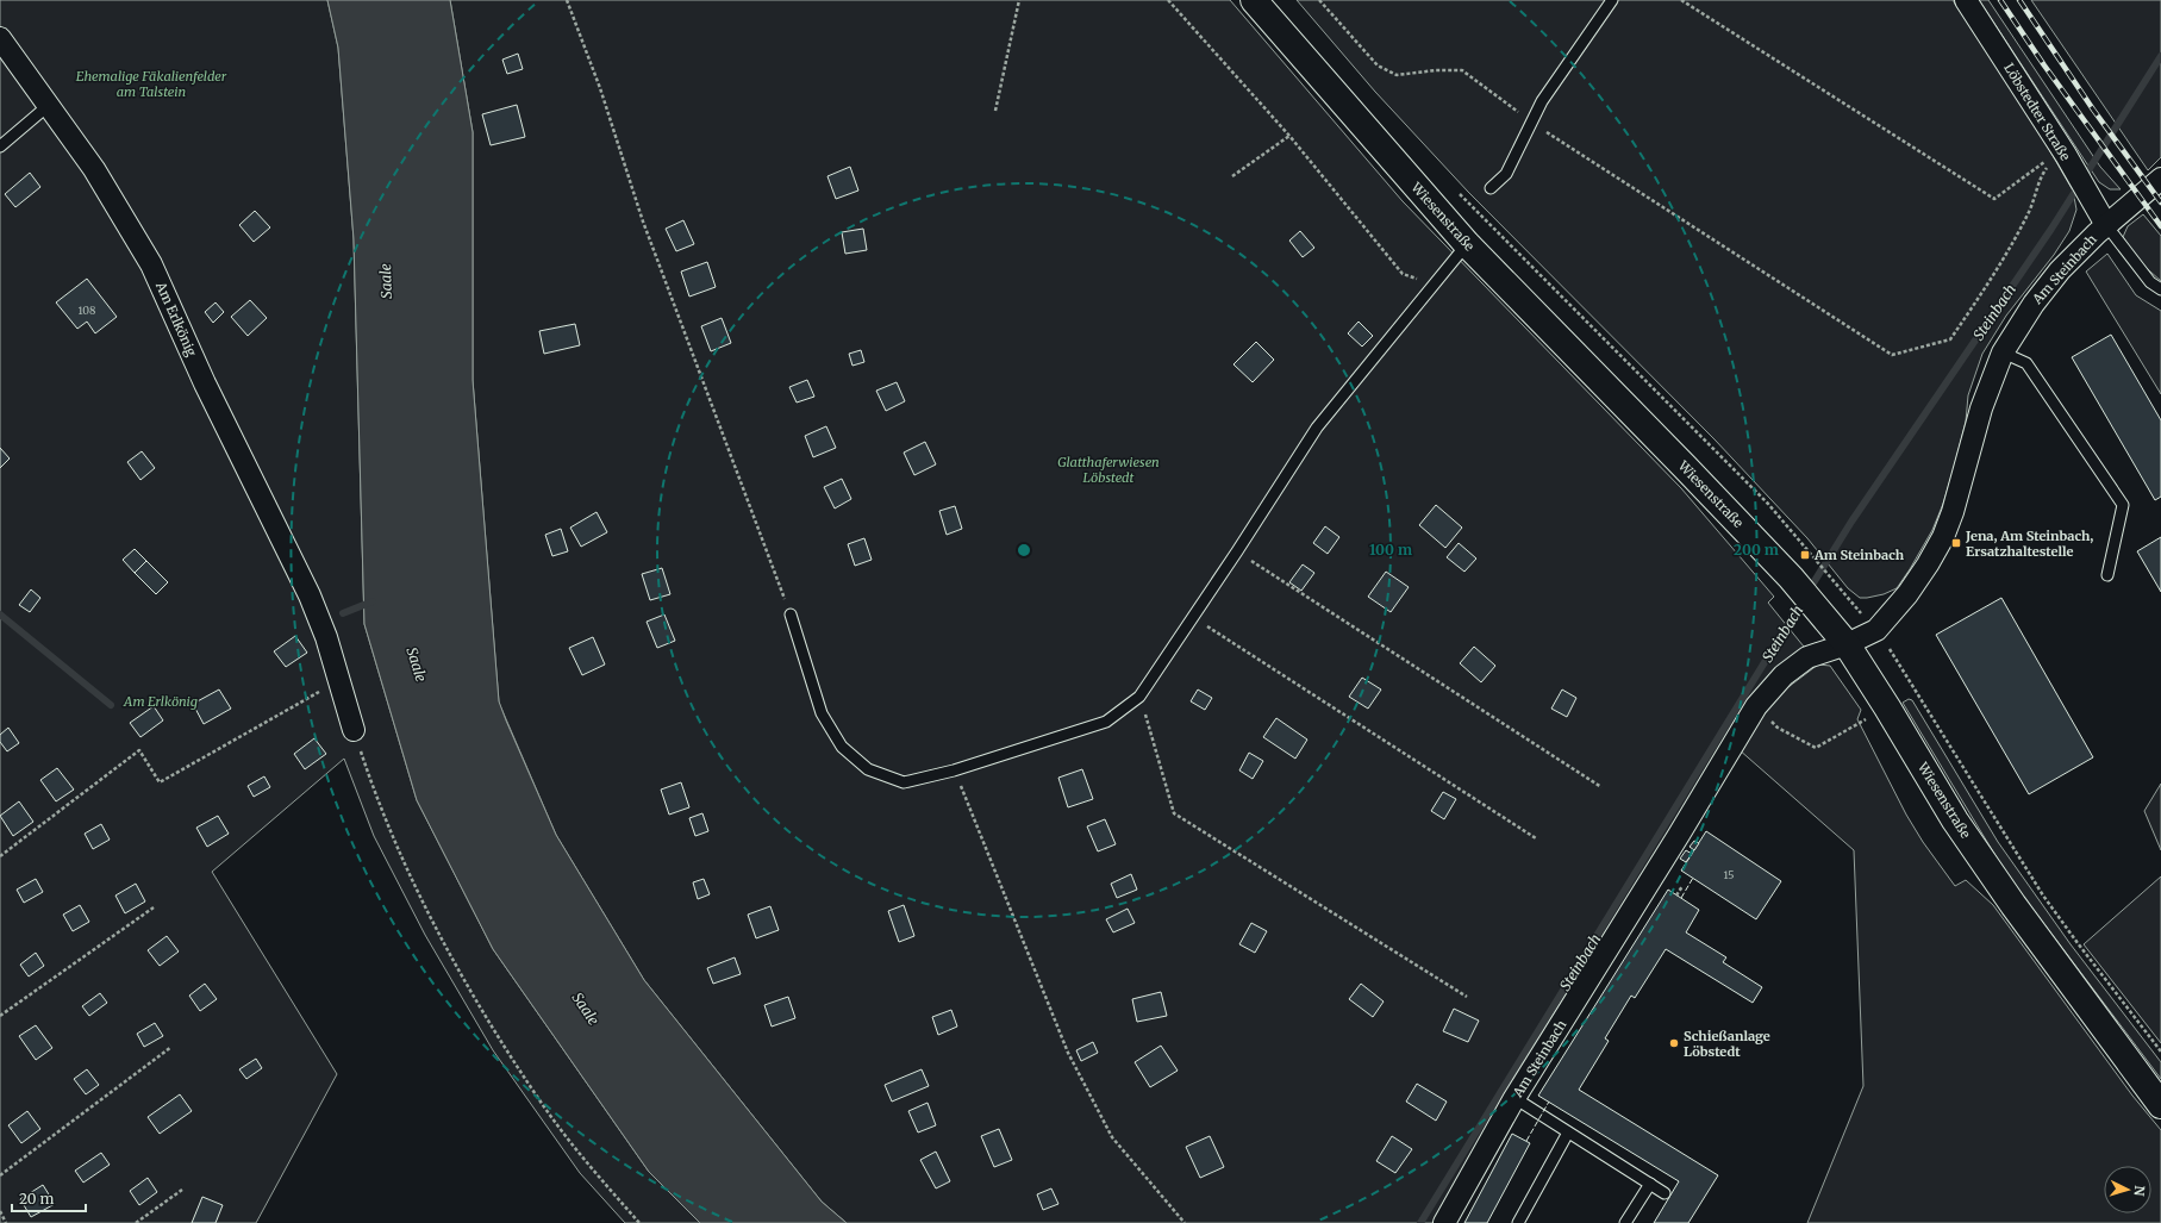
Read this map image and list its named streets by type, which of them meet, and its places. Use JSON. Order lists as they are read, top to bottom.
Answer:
{
  "streets": {
    "street": [
      "Löbstedter Straße",
      "Wiesenstraße",
      "Am Steinbach",
      "Am Erlkönig"
    ]
  },
  "crossings": [
    ["Löbstedter Straße", "Am Steinbach"],
    ["Wiesenstraße", "Am Steinbach"]
  ],
  "water": ["Saale", "Steinbach"],
  "parks": ["Ehemalige Fäkalienfelder am Talstein", "Glatthaferwiesen Löbstedt", "Am Erlkönig"],
  "places": {
    "transit": ["Jena, Am Steinbach, Ersatzhaltestelle", "Am Steinbach"],
    "other": ["Schießanlage Löbstedt"]
  },
  "house_numbers": ["108", "15"],
  "scale_bar": "20 m",
  "north": "right",
  "rings": ["100 m", "200 m"]
}
